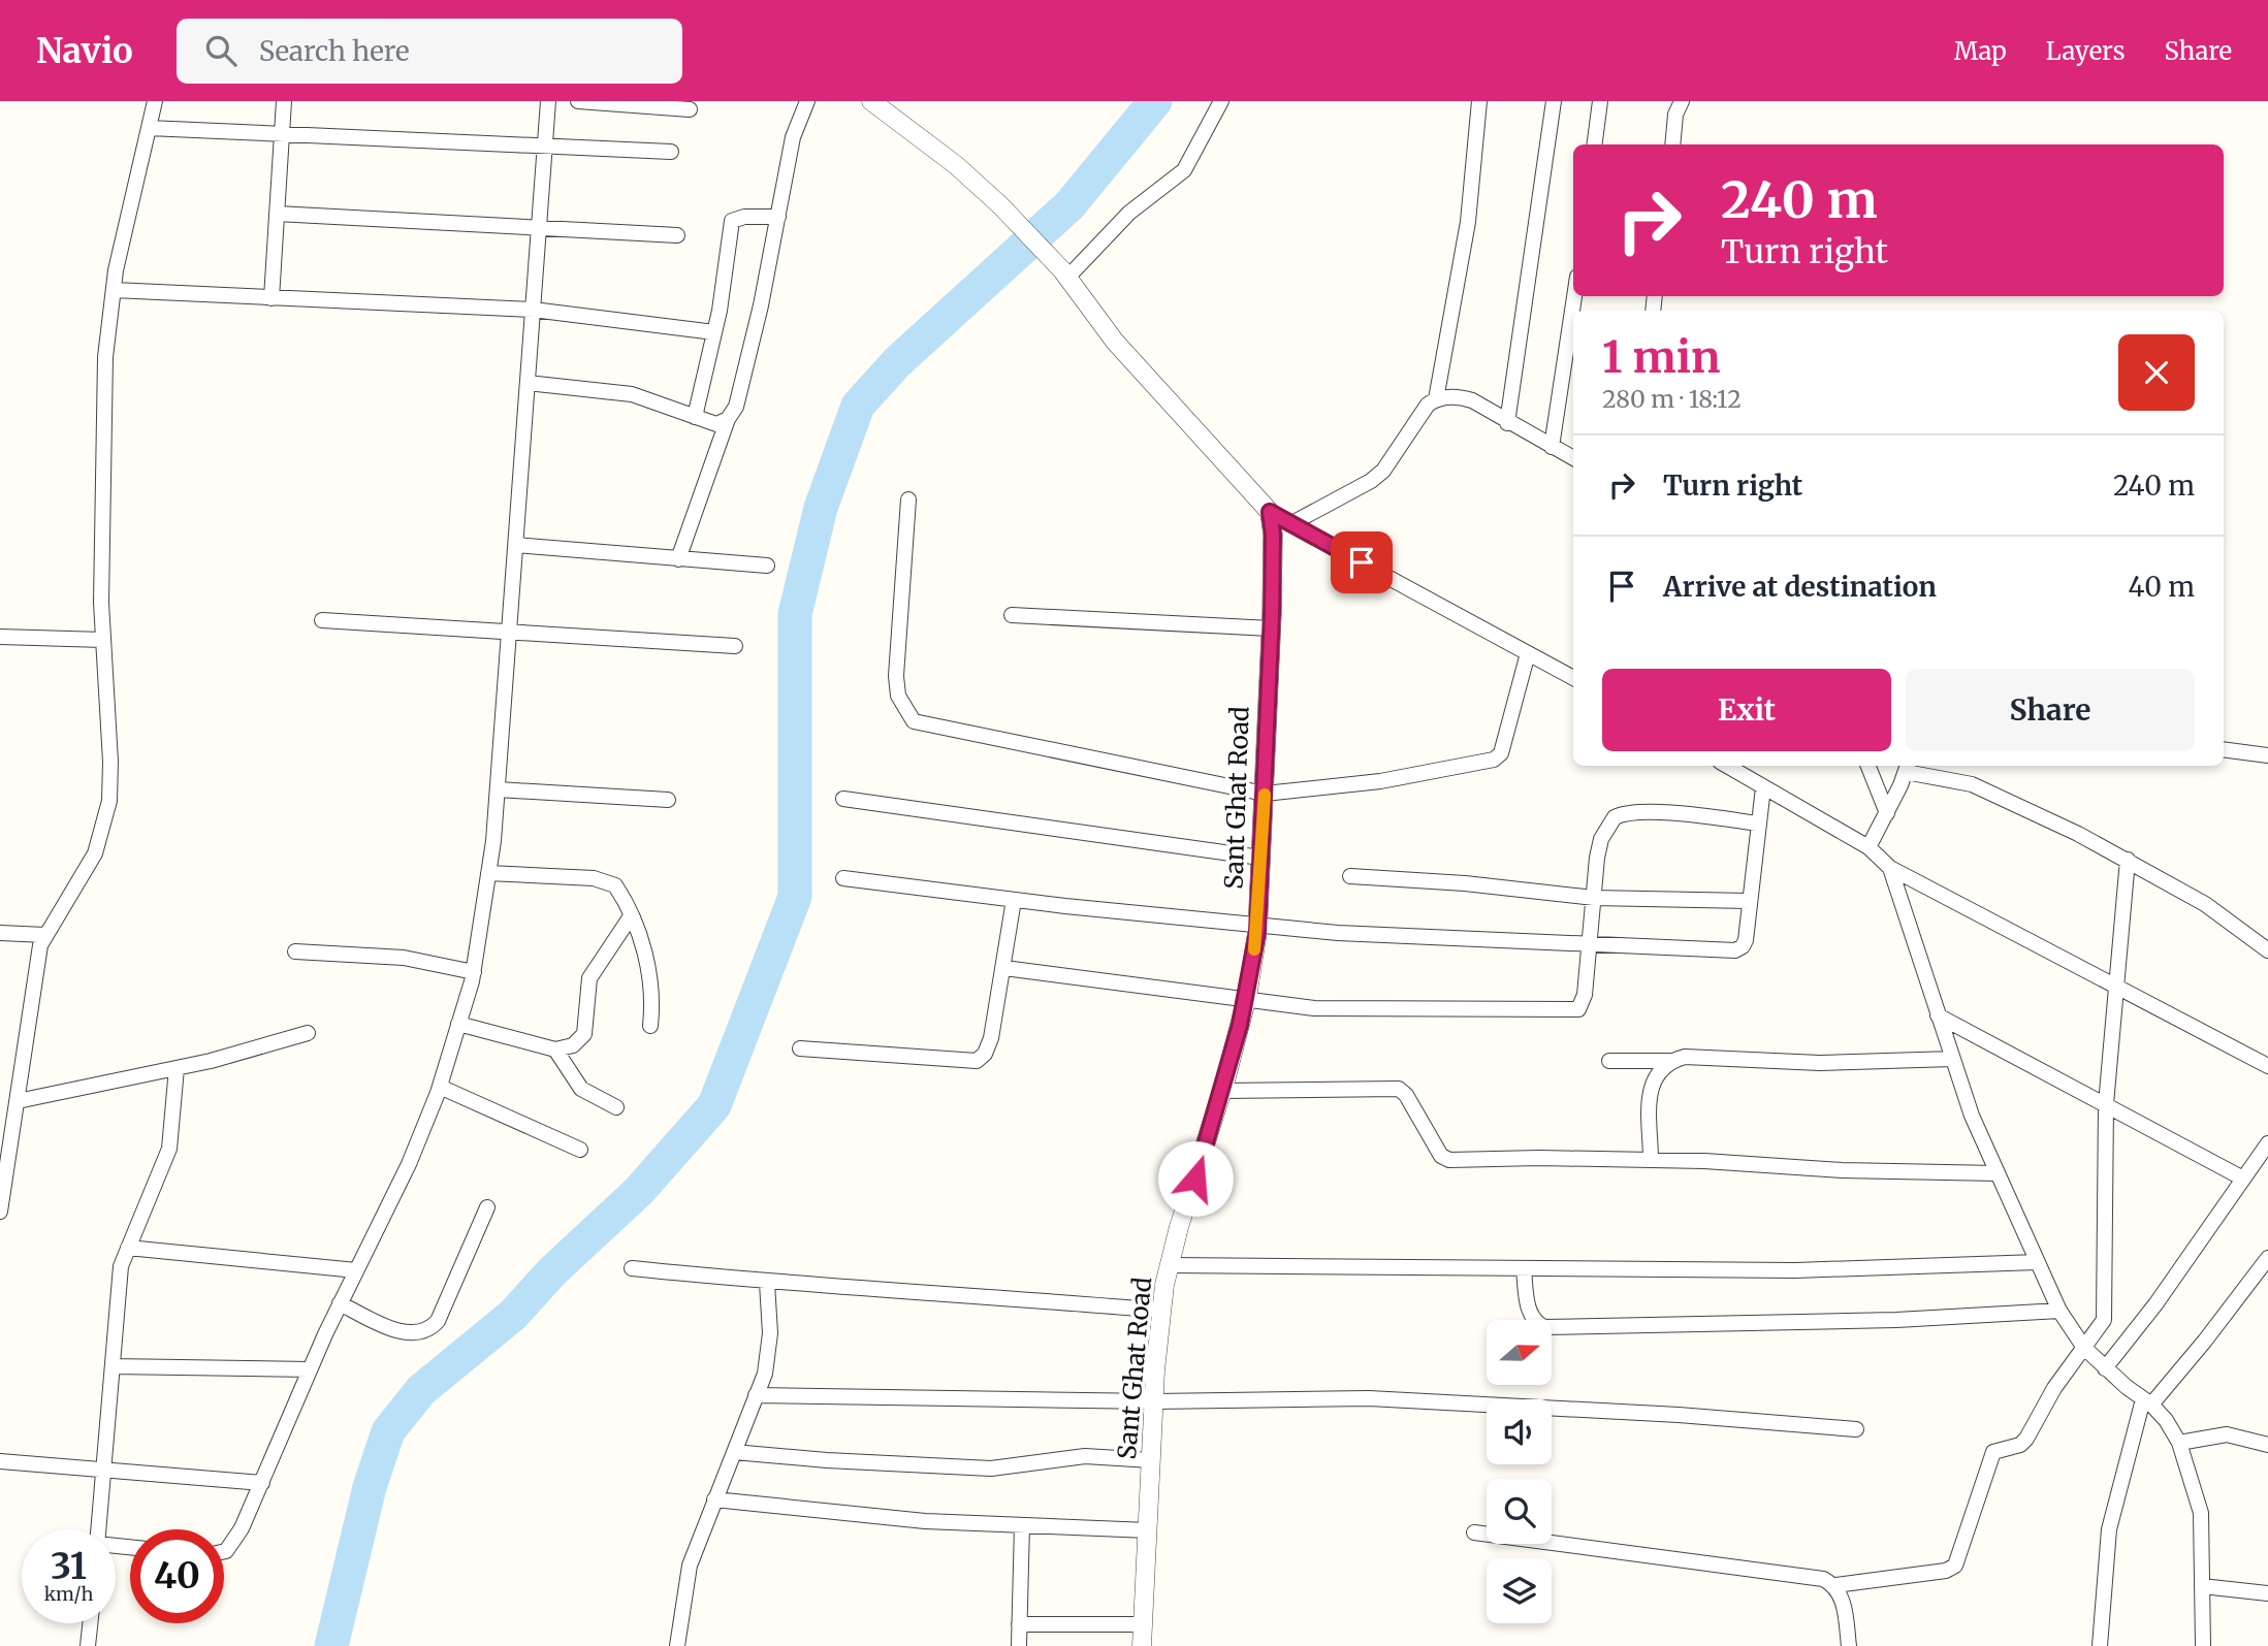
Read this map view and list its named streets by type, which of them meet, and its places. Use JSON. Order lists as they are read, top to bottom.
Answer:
{
  "streets": {
    "street": ["Sant Ghat Road"]
  },
  "north": "right",
  "page": {
    "header": "Navio",
    "search": "Search here",
    "nav": ["Map", "Layers", "Share"],
    "turn": ["240 m", "Turn right"],
    "heading": ["1 min", "280 m · 18:12"],
    "list": [
      {
        "name": "Turn right",
        "value": "240 m"
      },
      {
        "name": "Arrive at destination",
        "value": "40 m"
      }
    ],
    "buttons": ["Exit", "Share"],
    "speed": "31 km/h",
    "limit": "40"
  }
}
